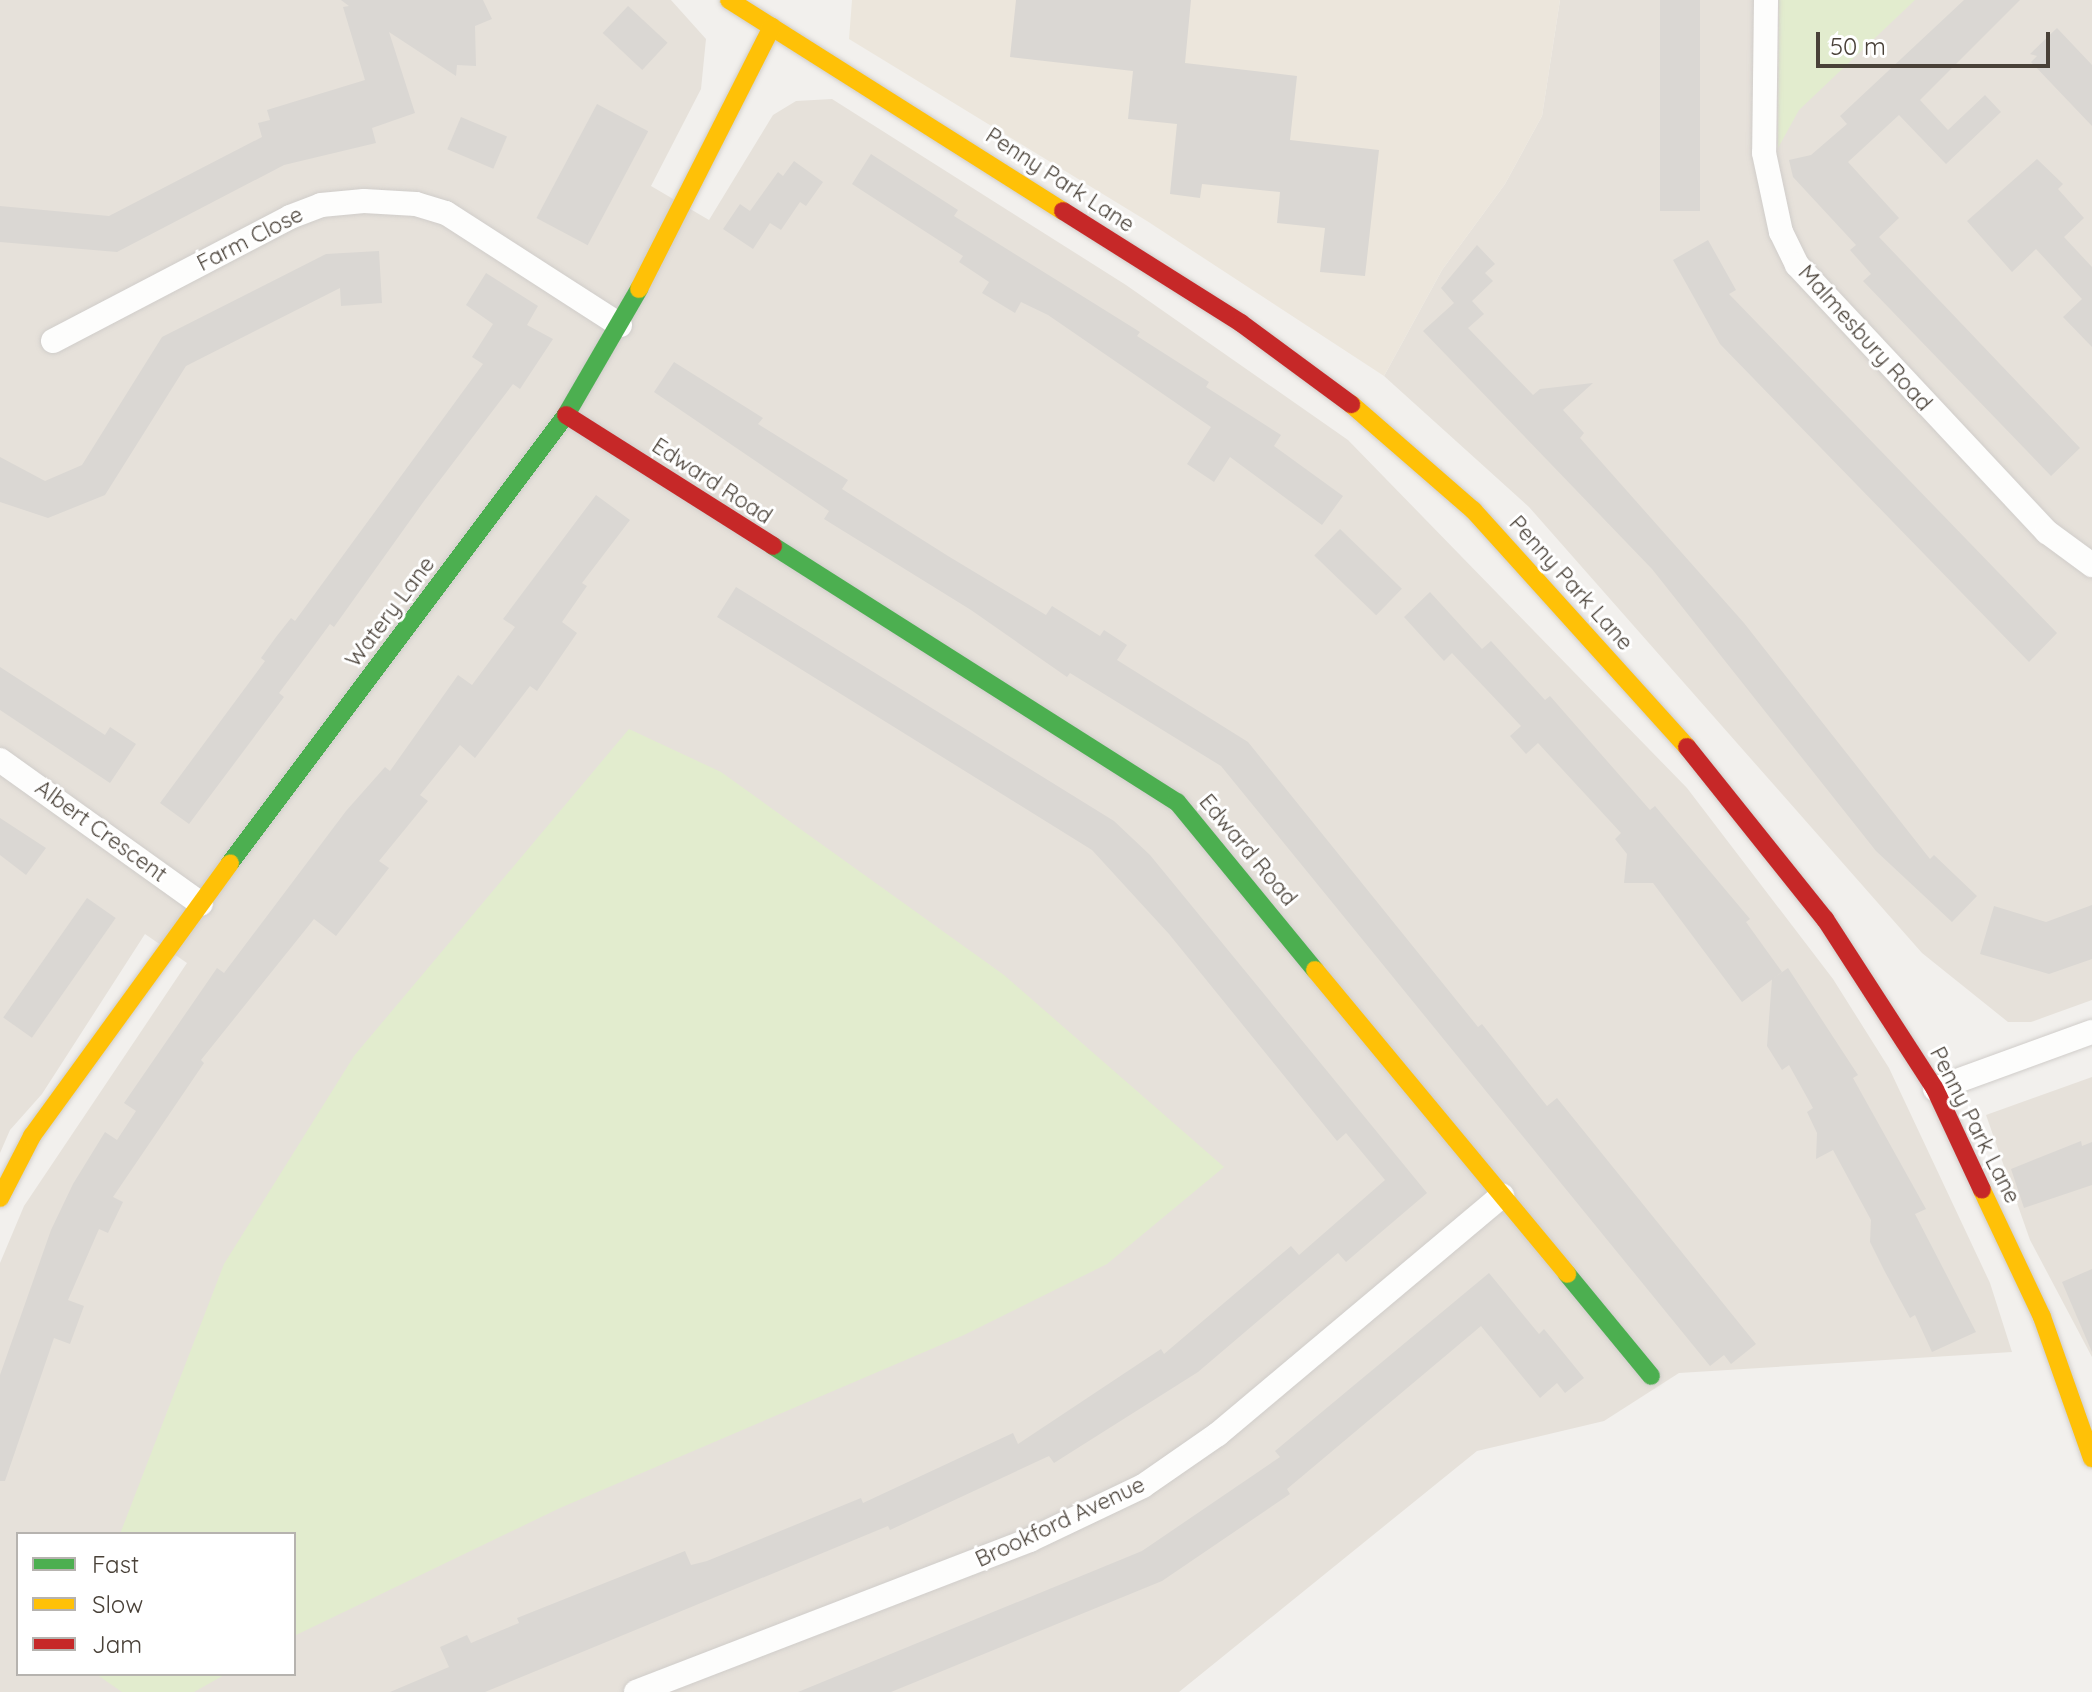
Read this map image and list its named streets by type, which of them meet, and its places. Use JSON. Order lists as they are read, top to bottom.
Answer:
{
  "streets": {
    "street": [
      "Penny Park Lane",
      "Farm Close",
      "Malmesbury Road",
      "Edward Road",
      "Watery Lane",
      "Albert Crescent",
      "Brookford Avenue"
    ]
  },
  "crossings": [
    ["Penny Park Lane", "Watery Lane"],
    ["Farm Close", "Watery Lane"],
    ["Edward Road", "Watery Lane"],
    ["Edward Road", "Brookford Avenue"],
    ["Watery Lane", "Albert Crescent"]
  ],
  "legend": ["Fast", "Slow", "Jam"],
  "scale_bar": "50 m"
}
